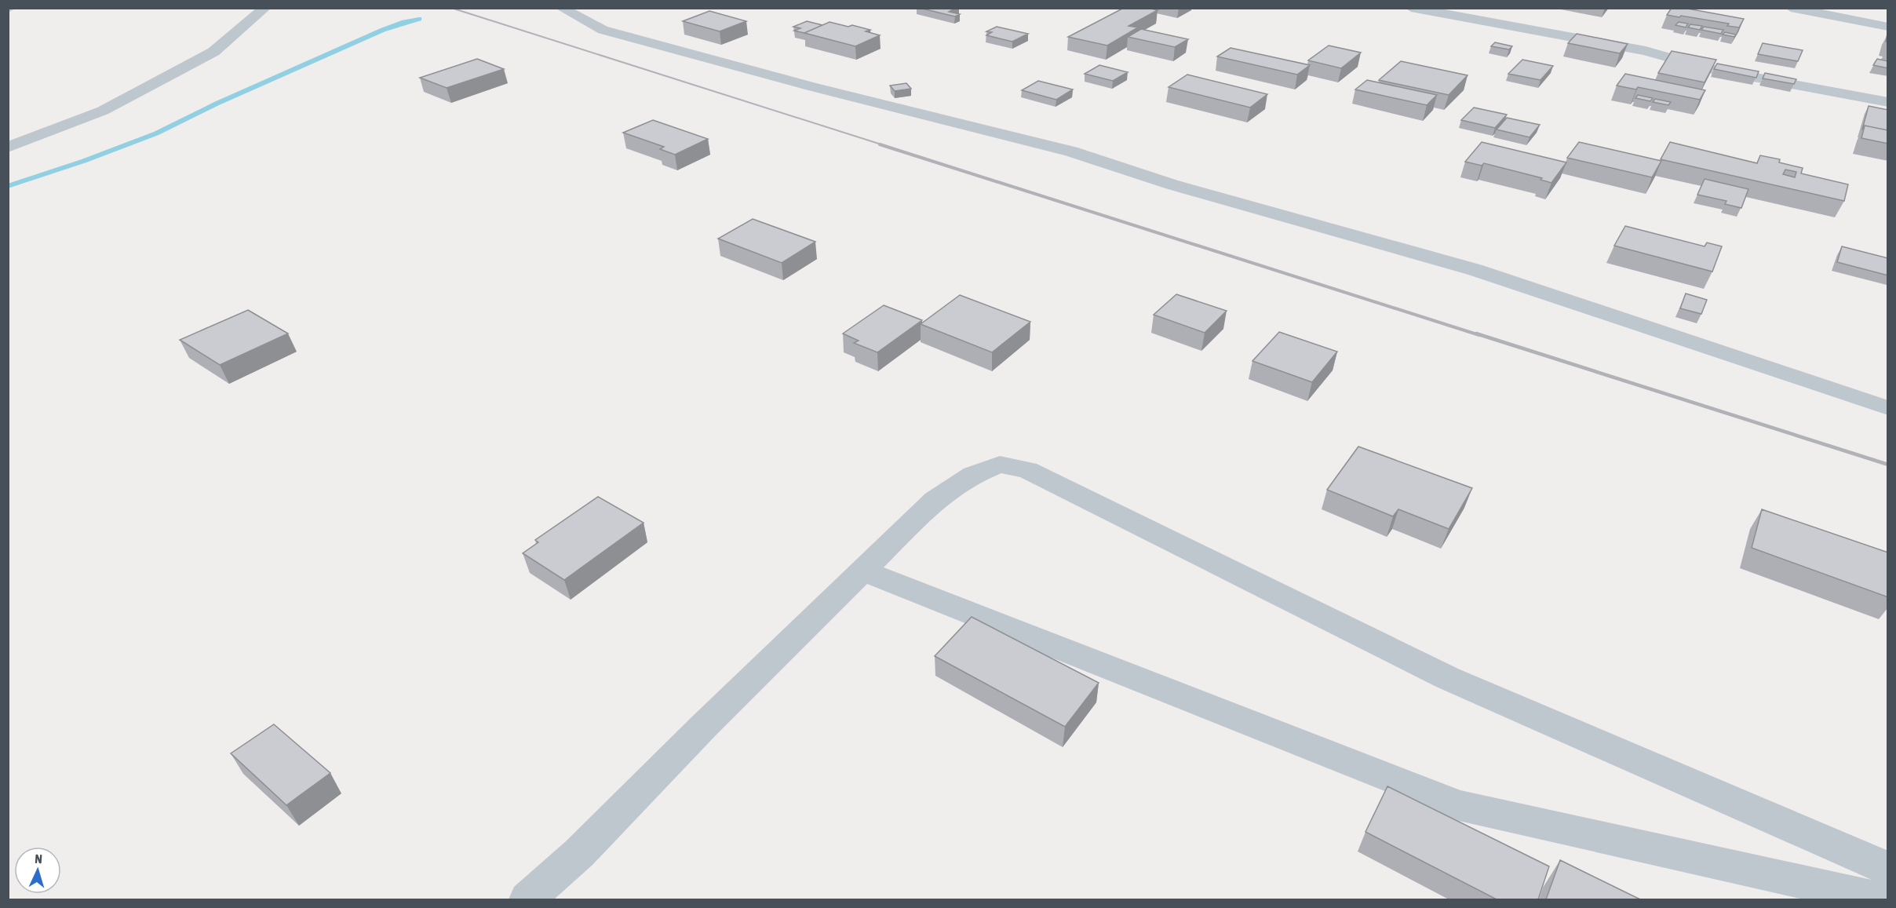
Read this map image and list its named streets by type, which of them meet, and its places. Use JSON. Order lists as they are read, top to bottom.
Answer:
{
  "north": "top"
}
